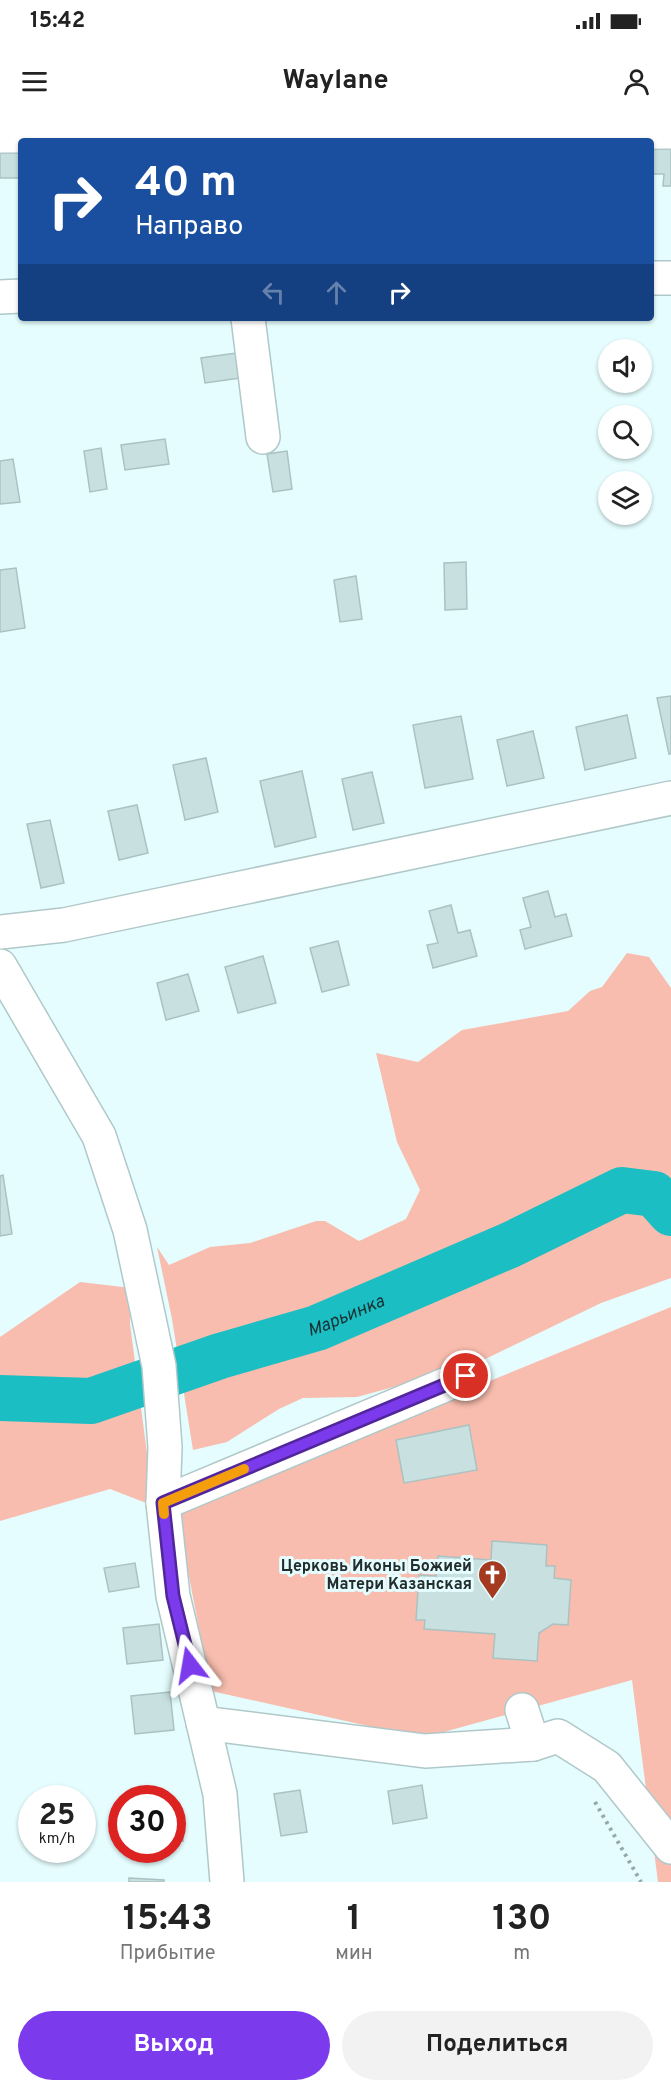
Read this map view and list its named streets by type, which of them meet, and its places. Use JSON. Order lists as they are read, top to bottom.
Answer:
{
  "water": ["Марьинка"],
  "places": {
    "church": ["Церковь Иконы Божией Матери Казанская"]
  },
  "page": {
    "status": "15:42",
    "header": "Waylane",
    "turn": ["40 m", "Направо"],
    "speed": "25 km/h",
    "limit": "30",
    "eta": [
      "15:43",
      "Прибытие",
      "1",
      "мин",
      "130",
      "m"
    ],
    "buttons": ["Выход", "Поделиться"]
  }
}
